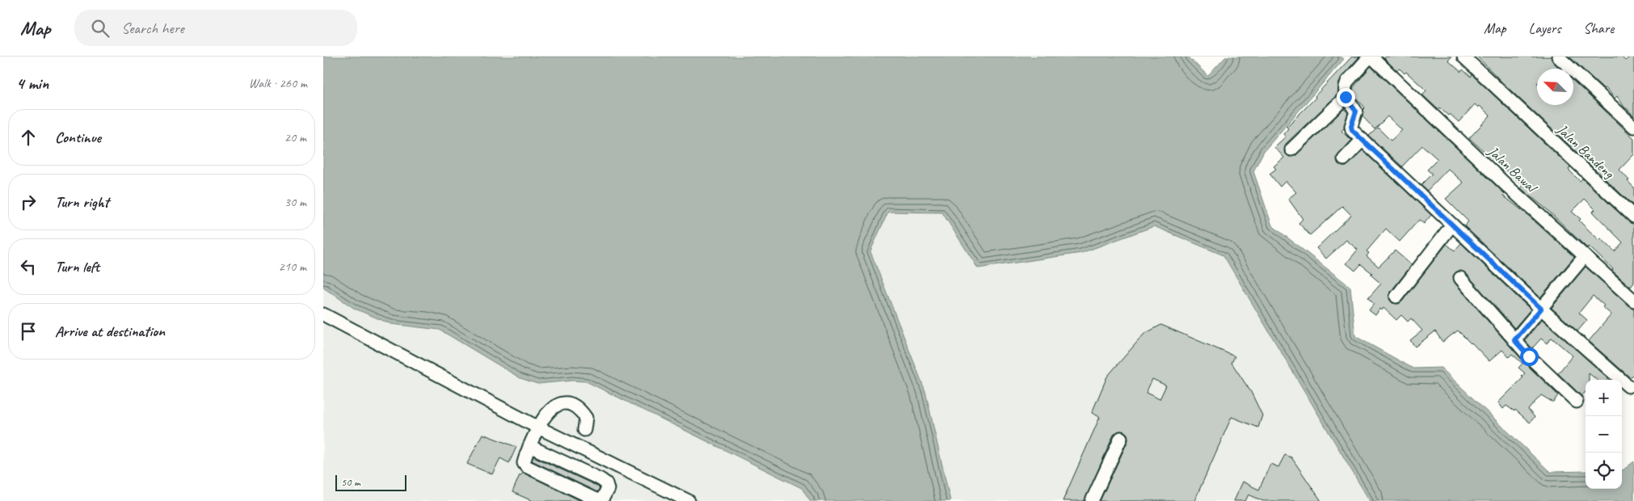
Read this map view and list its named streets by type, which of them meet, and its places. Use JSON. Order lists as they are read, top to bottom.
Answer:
{
  "streets": {
    "street": ["Jalan Bandeng", "Jalan Bawal"]
  },
  "scale_bar": "50 m",
  "north": "top left",
  "page": {
    "header": "Map",
    "search": "Search here",
    "nav": ["Map", "Layers", "Share"],
    "heading": ["4 min", "Walk · 260 m"],
    "list": [
      ["Continue", "20 m"],
      ["Turn right", "30 m"],
      ["Turn left", "210 m"],
      "Arrive at destination"
    ],
    "map_buttons": ["+", "−"],
    "scale": "50 m"
  }
}
